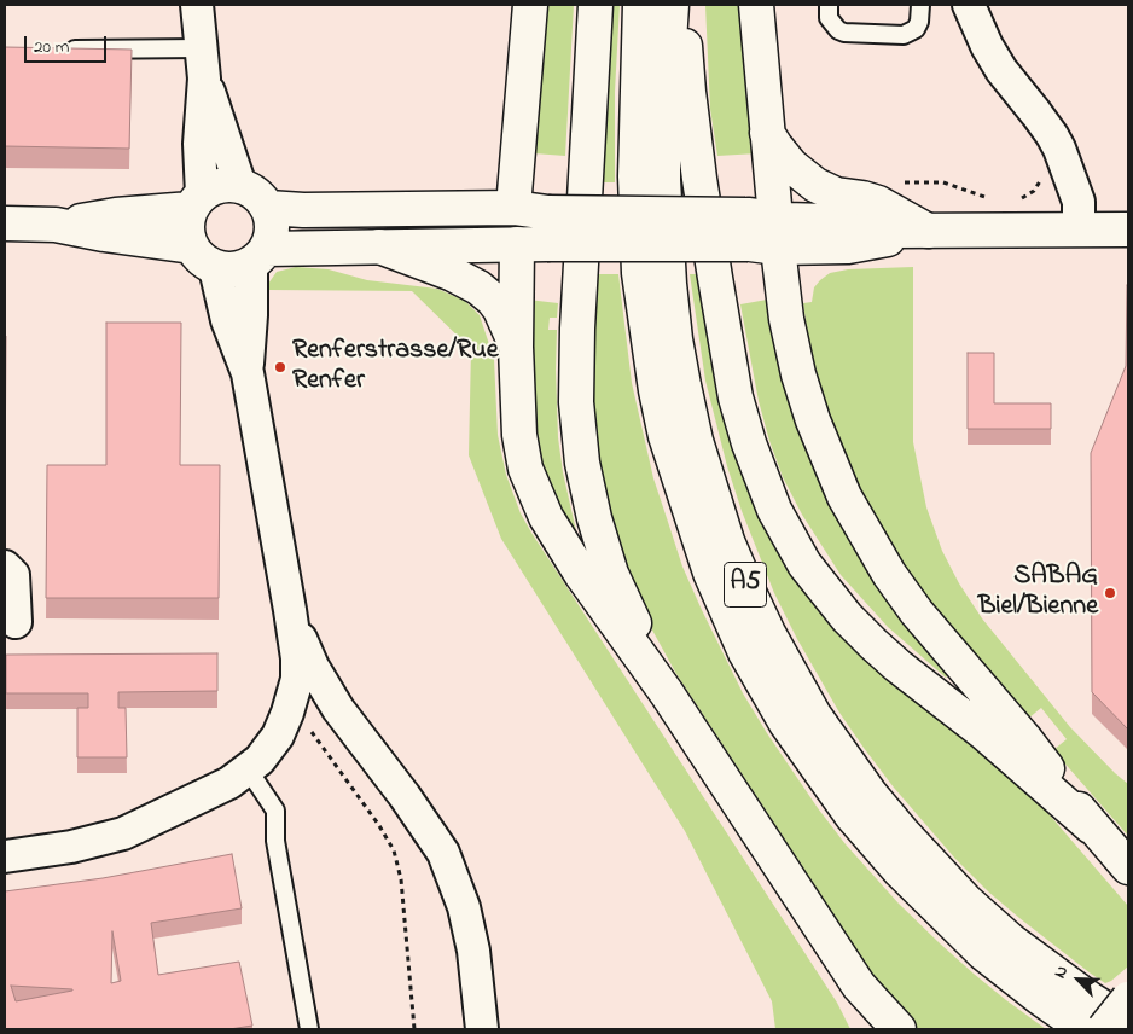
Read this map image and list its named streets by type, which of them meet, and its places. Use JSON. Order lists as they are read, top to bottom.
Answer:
{
  "streets": {
    "main road": ["A5"]
  },
  "places": ["Renferstrasse/Rue Renfer", "SABAG Biel/Bienne"],
  "scale_bar": "20 m",
  "north": "top left"
}
